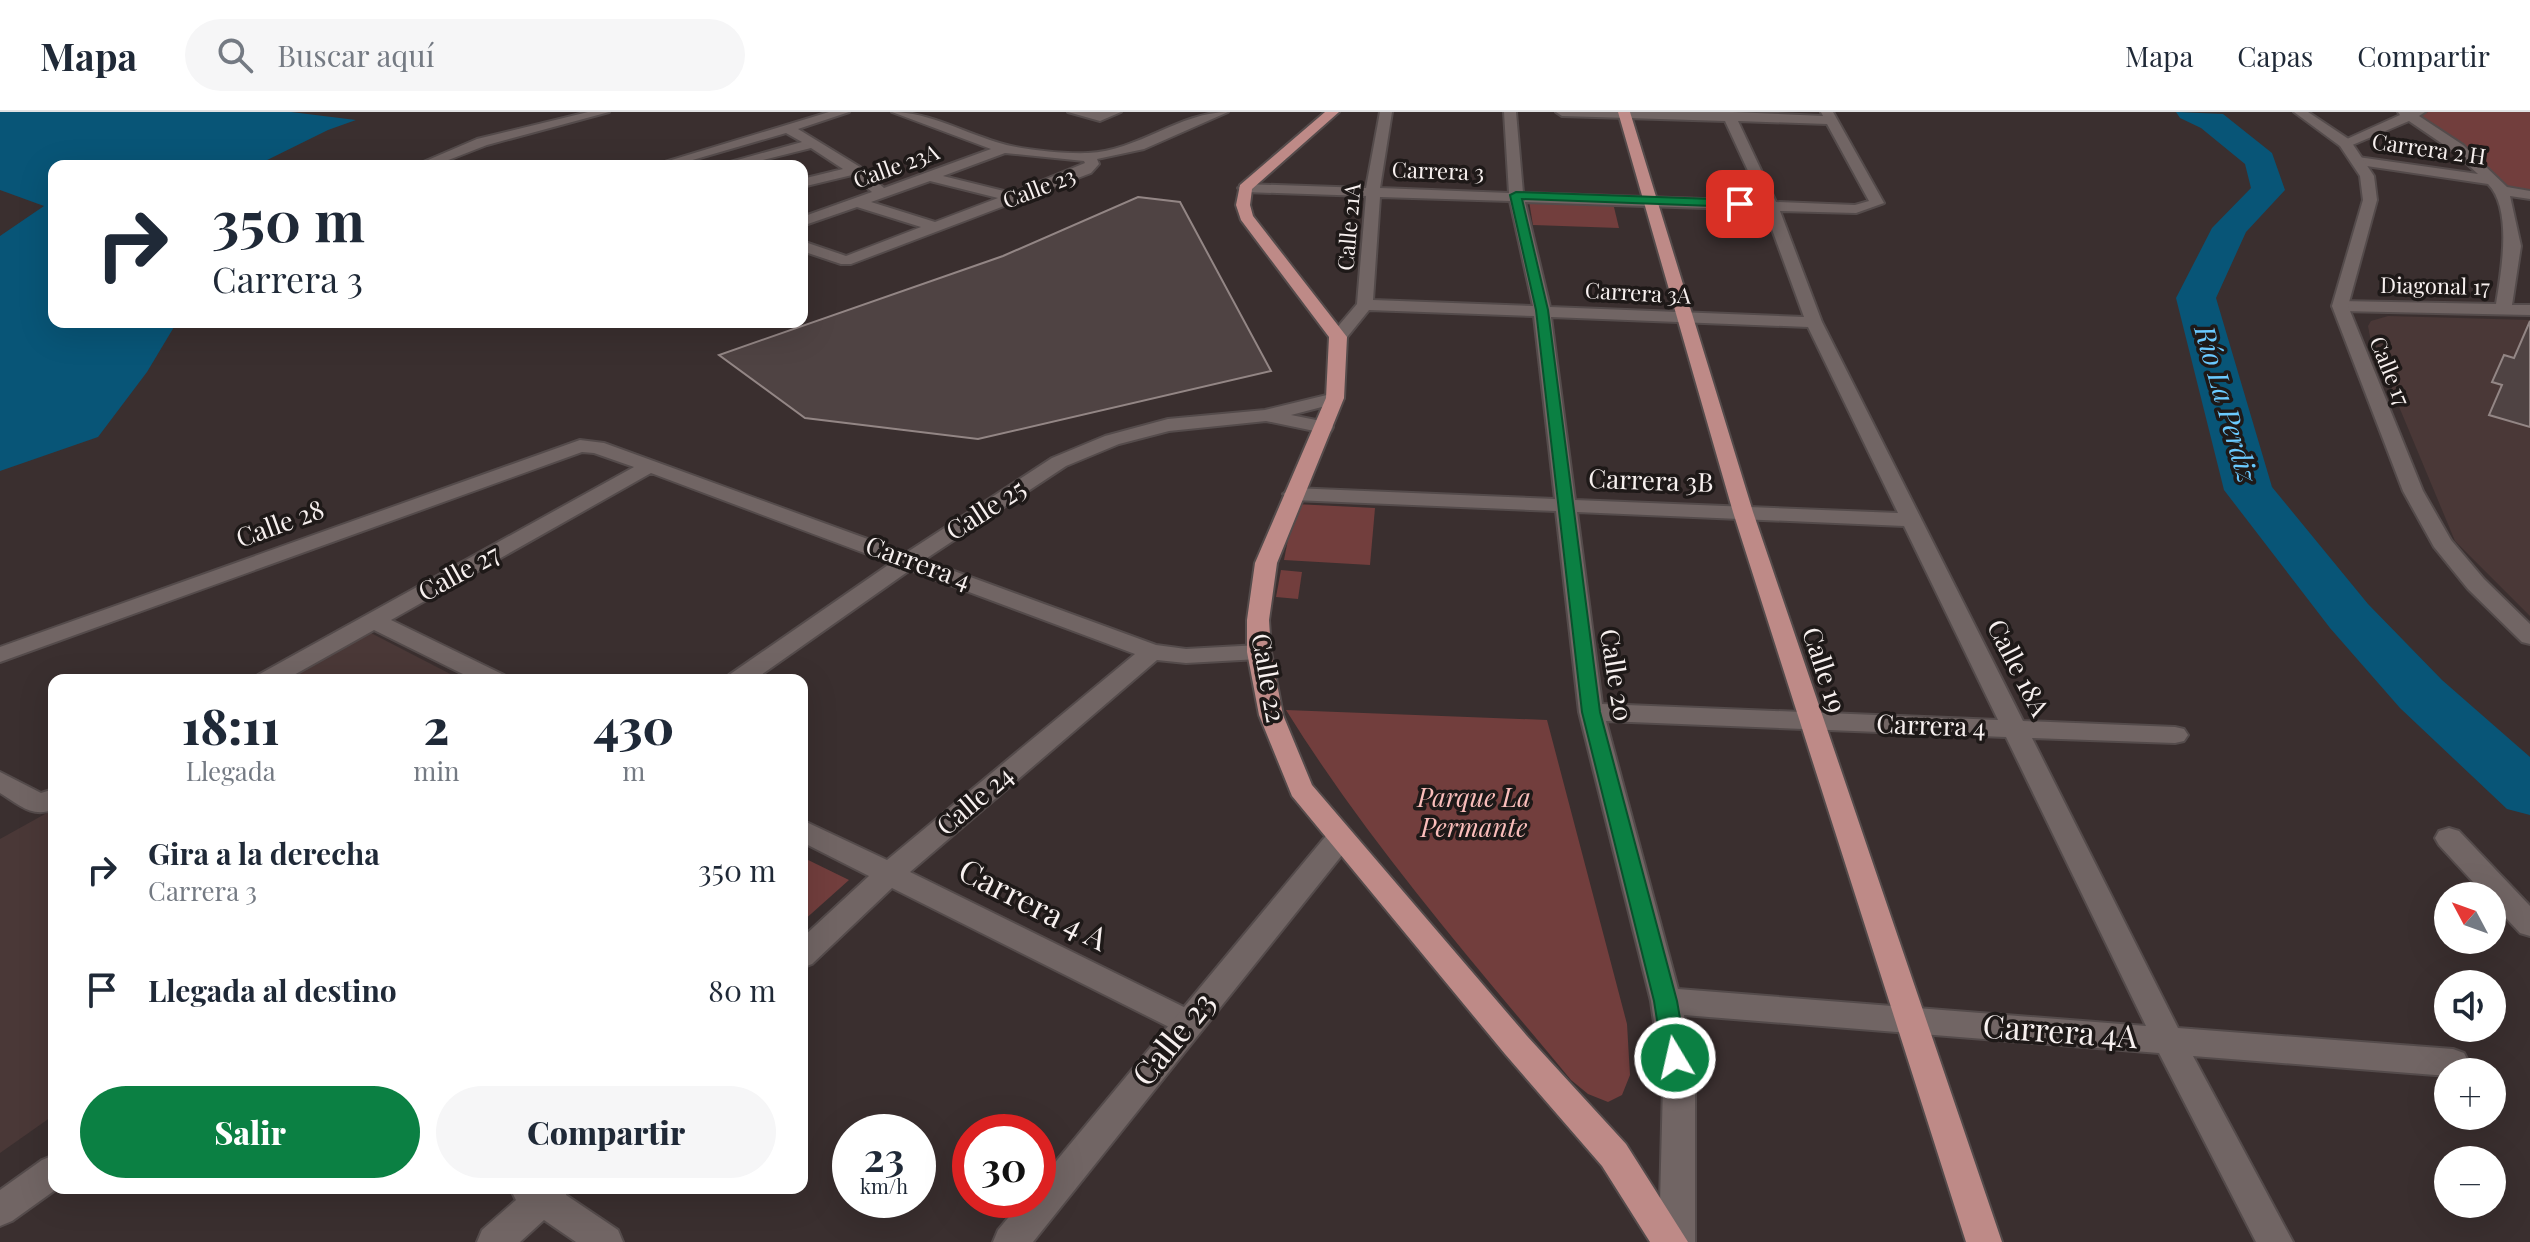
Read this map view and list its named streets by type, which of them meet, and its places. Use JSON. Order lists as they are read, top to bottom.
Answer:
{
  "streets": {
    "main road": ["Calle 19", "Calle 22"],
    "street": [
      "Carrera 2 H",
      "Calle 23A",
      "Carrera 3",
      "Calle 23",
      "Calle 21A",
      "Diagonal 17",
      "Carrera 3A",
      "Calle 17",
      "Carrera 3B",
      "Calle 25",
      "Calle 28",
      "Carrera 4",
      "Calle 27",
      "Calle 18A",
      "Calle 20",
      "Calle 24",
      "Carrera 4 A",
      "Carrera 4A"
    ]
  },
  "crossings": [
    ["Carrera 3", "Calle 21A"],
    ["Carrera 3", "Calle 18A"],
    ["Carrera 3", "Calle 19"],
    ["Carrera 3", "Calle 20"],
    ["Calle 23", "Calle 22"],
    ["Calle 23", "Carrera 4 A"],
    ["Calle 21A", "Carrera 3A"],
    ["Calle 21A", "Calle 22"],
    ["Diagonal 17", "Calle 17"],
    ["Carrera 3A", "Calle 18A"],
    ["Carrera 3A", "Calle 19"],
    ["Carrera 3A", "Calle 20"],
    ["Carrera 3B", "Calle 18A"],
    ["Carrera 3B", "Calle 19"],
    ["Carrera 3B", "Calle 20"],
    ["Carrera 3B", "Calle 22"],
    ["Calle 25", "Carrera 4"],
    ["Calle 25", "Calle 22"],
    ["Calle 28", "Carrera 4"],
    ["Carrera 4", "Calle 27"],
    ["Carrera 4", "Calle 18A"],
    ["Carrera 4", "Calle 19"],
    ["Carrera 4", "Calle 20"],
    ["Carrera 4", "Calle 22"],
    ["Carrera 4", "Calle 24"],
    ["Calle 18A", "Carrera 4A"],
    ["Calle 19", "Carrera 4A"],
    ["Calle 20", "Carrera 4A"],
    ["Calle 24", "Carrera 4 A"]
  ],
  "water": ["Río La Perdiz"],
  "parks": ["Parque La Permante"],
  "north": "top left",
  "page": {
    "header": "Mapa",
    "search": "Buscar aquí",
    "nav": ["Mapa", "Capas", "Compartir"],
    "turn": ["350 m", "Carrera 3"],
    "eta": [
      "18:11",
      "Llegada",
      "2",
      "min",
      "430",
      "m"
    ],
    "list": [
      {
        "name": "Gira a la derecha",
        "note": "Carrera 3",
        "value": "350 m"
      },
      {
        "name": "Llegada al destino",
        "value": "80 m"
      }
    ],
    "map_buttons": ["+", "−"],
    "buttons": ["Salir", "Compartir"],
    "speed": "23 km/h",
    "limit": "30"
  }
}
